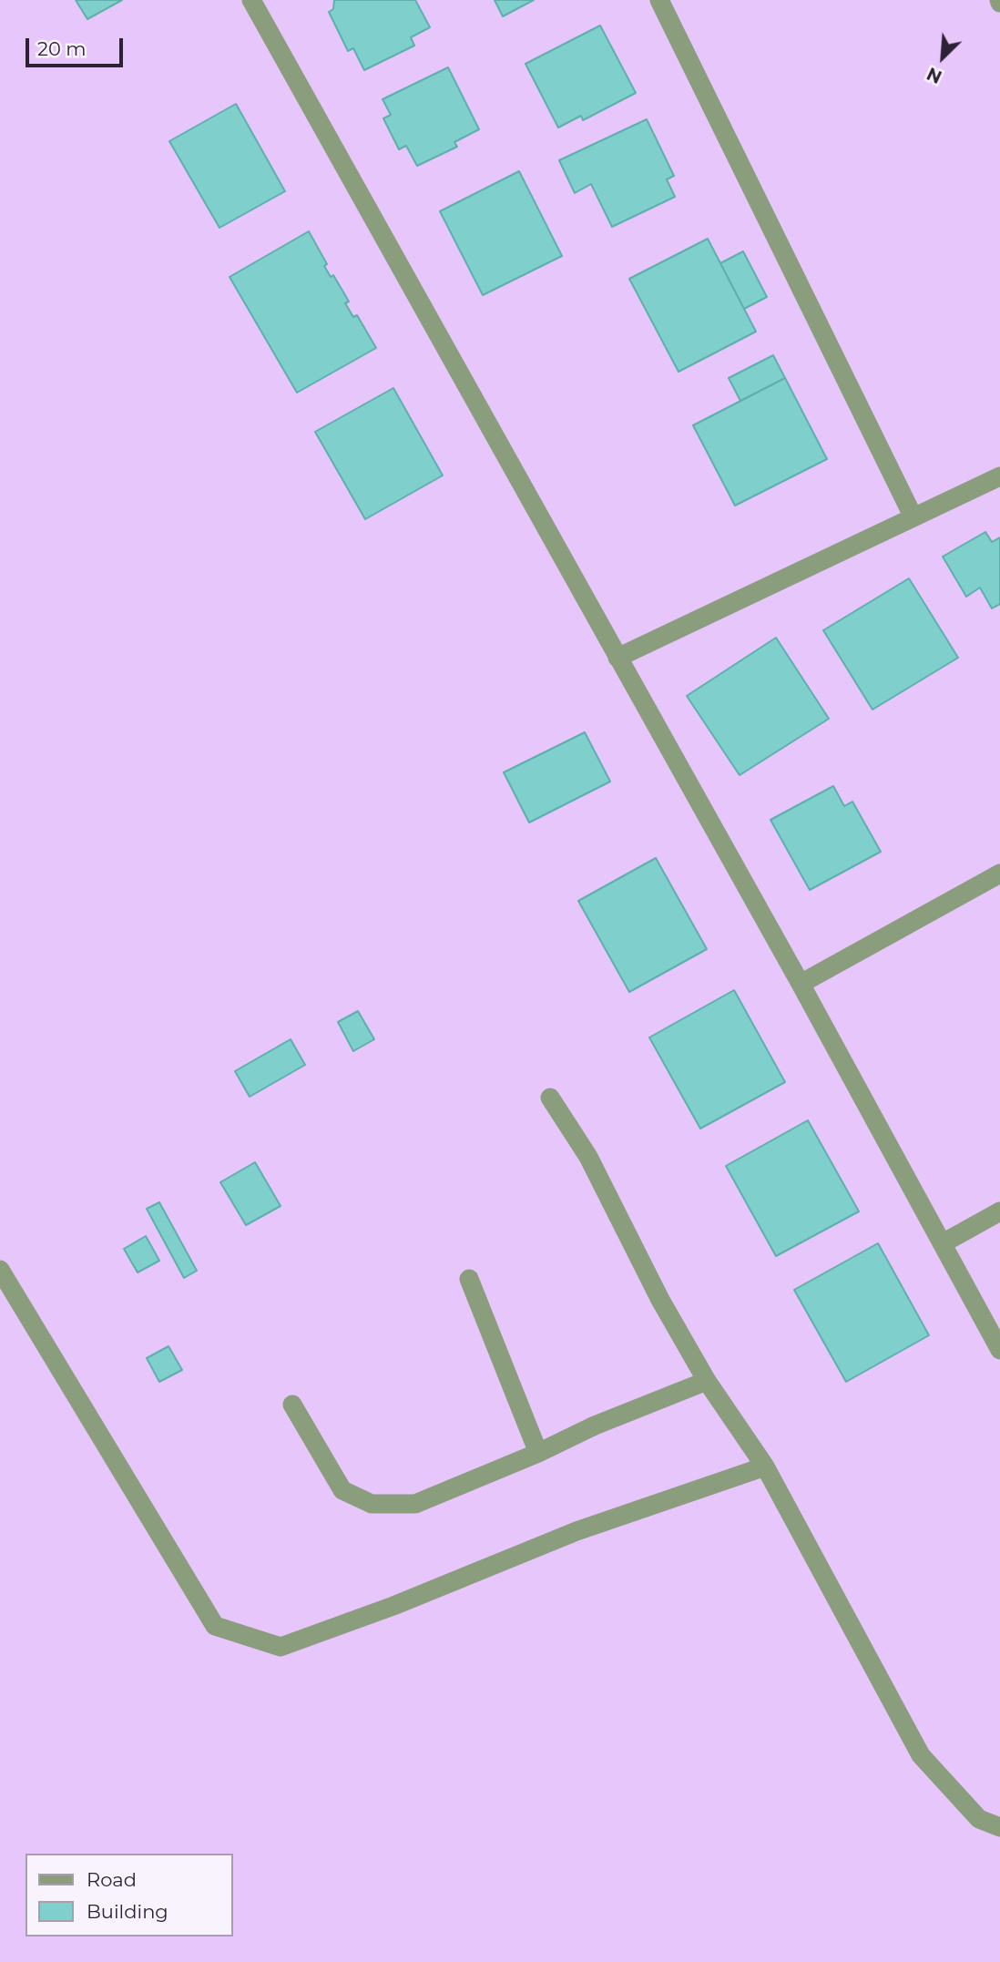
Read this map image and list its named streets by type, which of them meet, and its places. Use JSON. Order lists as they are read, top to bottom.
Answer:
{
  "legend": ["Road", "Building"],
  "scale_bar": "20 m",
  "north": "bottom left"
}
